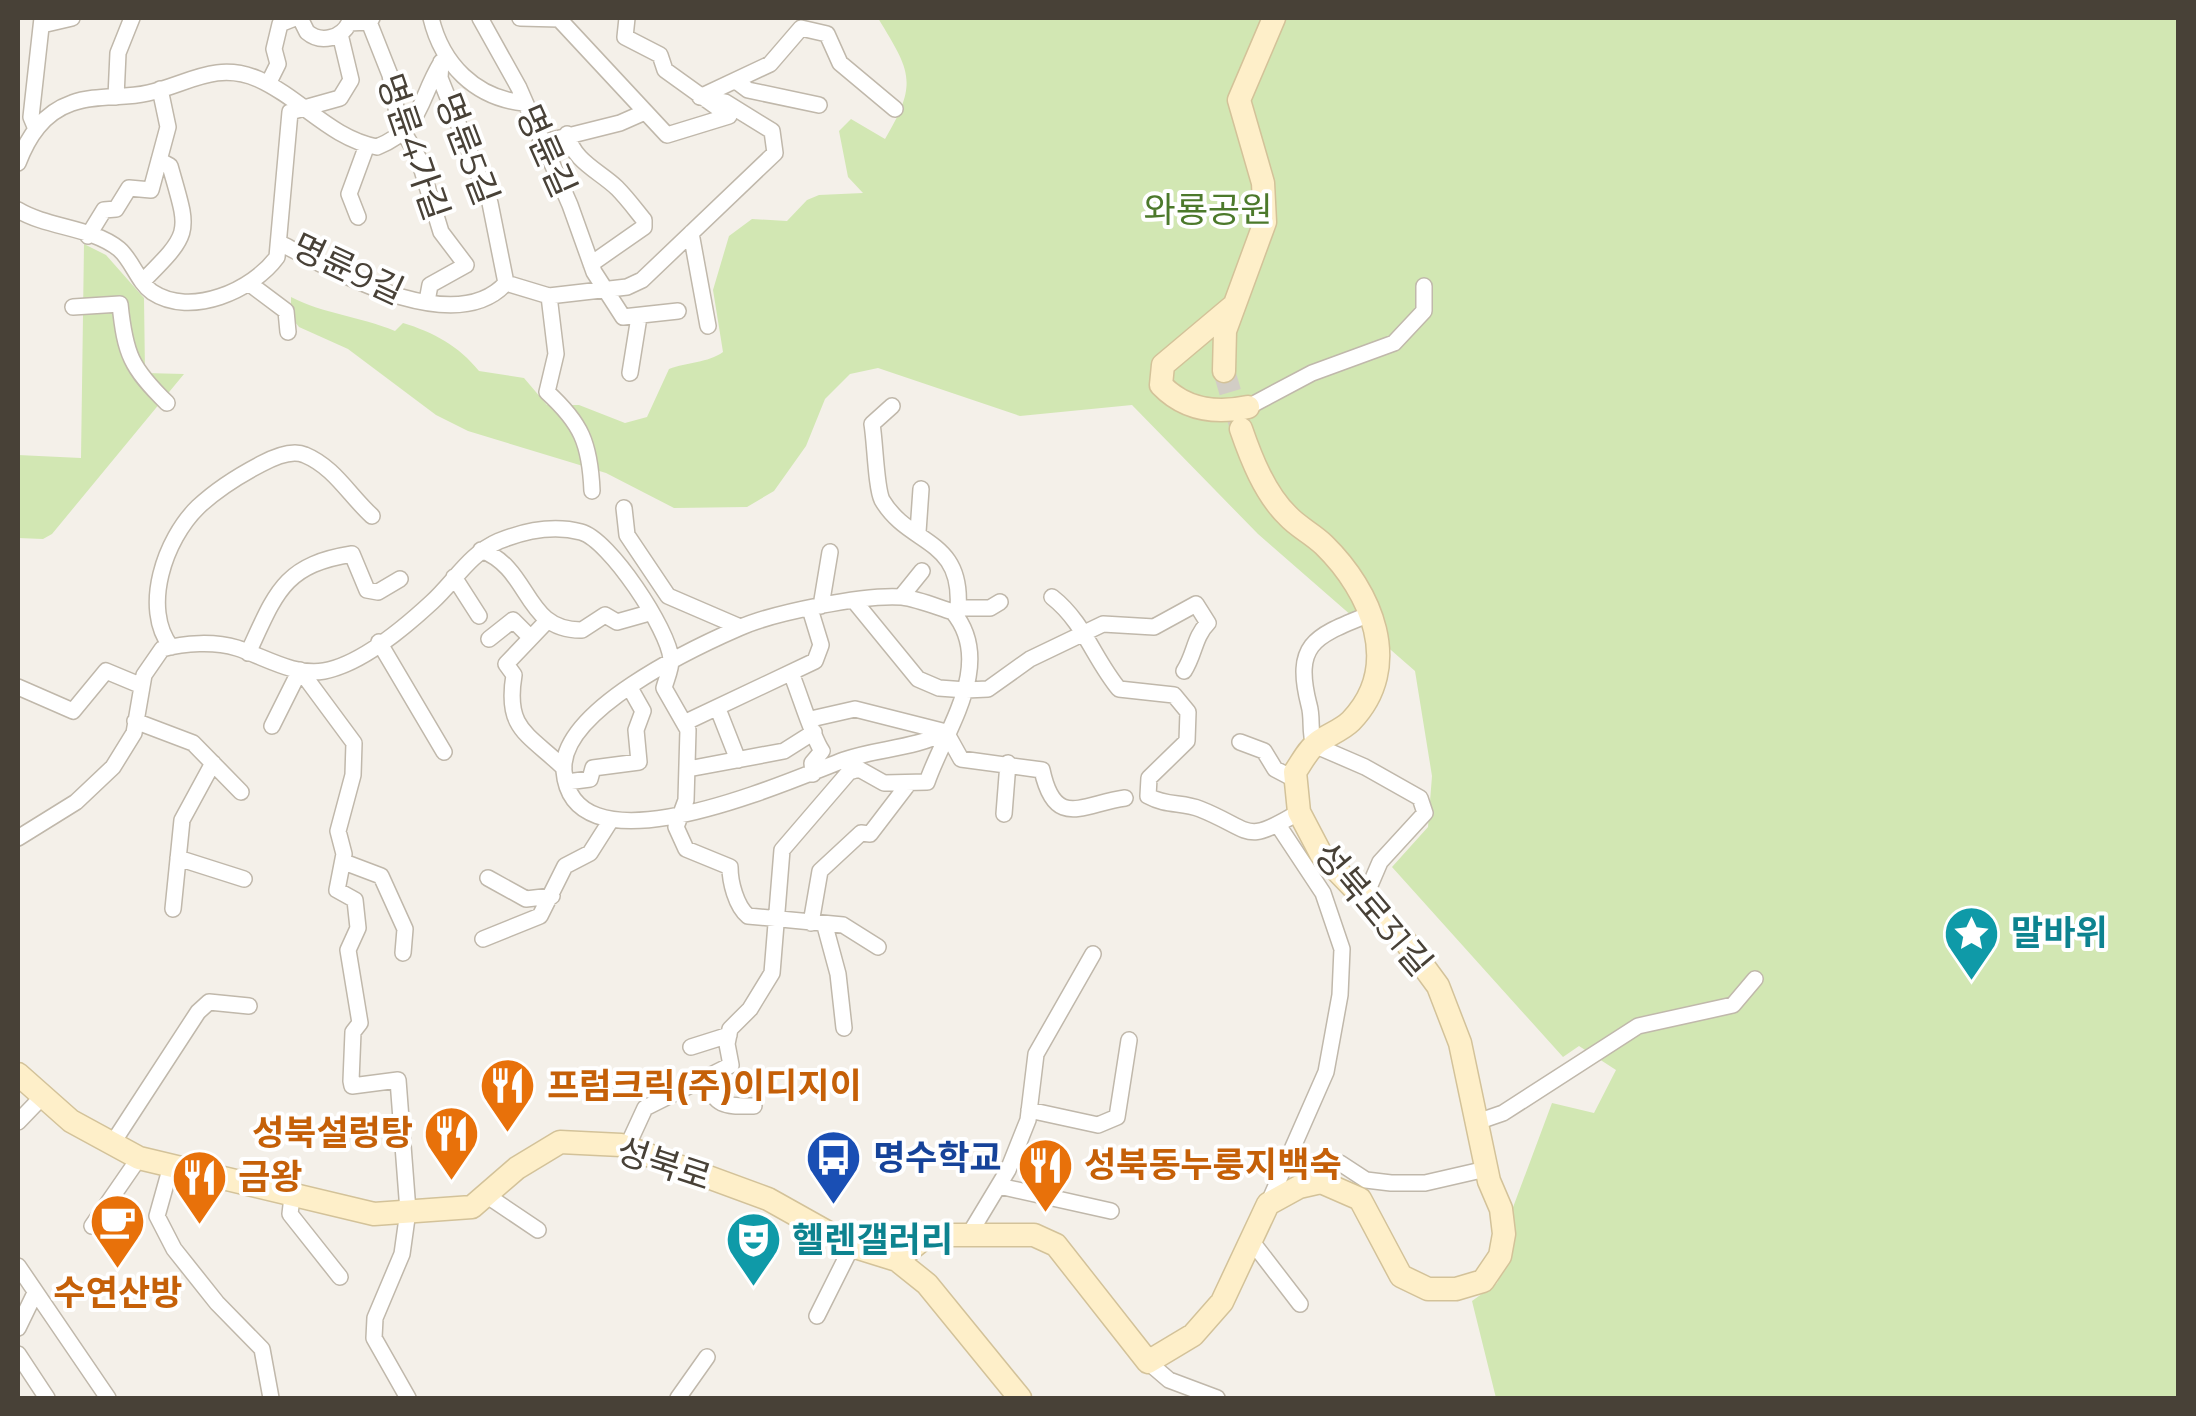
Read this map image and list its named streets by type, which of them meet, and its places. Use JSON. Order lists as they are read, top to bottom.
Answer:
{
  "streets": {
    "street": [
      "명륜4가길",
      "명륜5길",
      "명륜길",
      "명륜9길",
      "성북로31길",
      "성북로"
    ]
  },
  "crossings": [
    ["명륜4가길", "명륜9길"],
    ["명륜5길", "명륜9길"]
  ],
  "parks": ["와룡공원"],
  "places": {
    "place": ["말바위"],
    "restaurant": [
      "프럼크릭(주)이디지이",
      "성북설렁탕",
      "성북동누룽지백숙",
      "금왕"
    ],
    "bus stop": ["명수학교"],
    "cafe": ["수연산방"],
    "theatre": ["헬렌갤러리"]
  }
}
